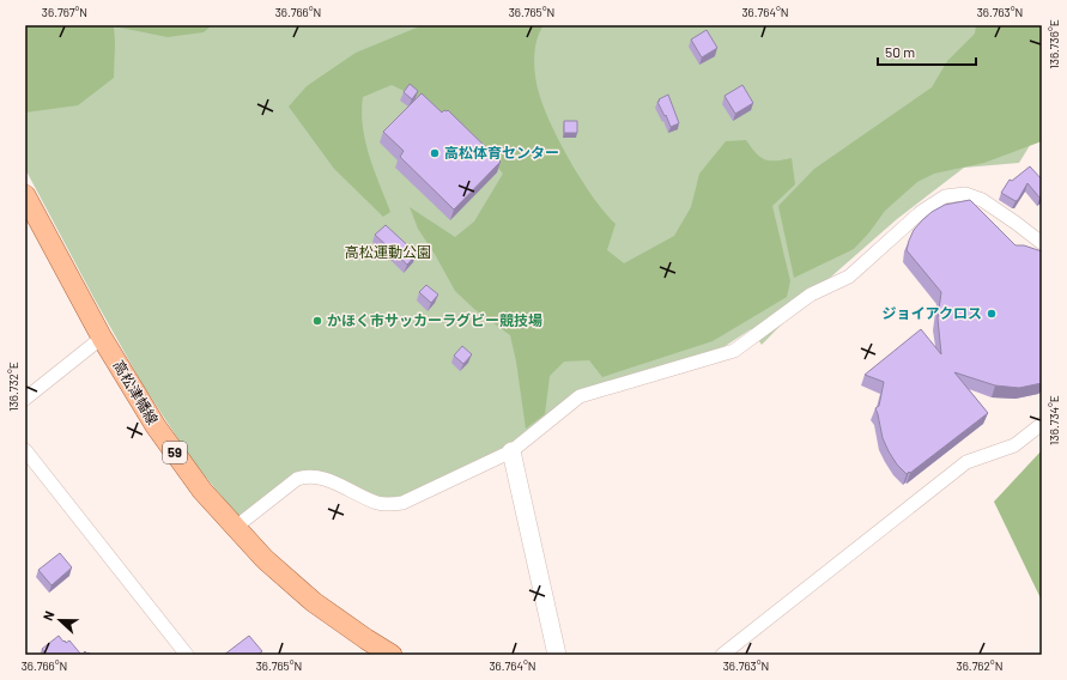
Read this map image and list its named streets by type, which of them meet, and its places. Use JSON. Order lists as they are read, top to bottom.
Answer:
{
  "streets": {
    "main road": ["高松津幡線", "59"]
  },
  "parks": ["高松運動公園"],
  "places": ["高松体育センター", "ジョイアクロス", "かほく市サッカーラグビー競技場"],
  "scale_bar": "50 m",
  "north": "left",
  "coordinates": [
    "36.767°N",
    "36.766°N",
    "36.765°N",
    "36.764°N",
    "36.763°N",
    "136.736°E",
    "136.732°E",
    "136.734°E",
    "36.762°N"
  ]
}
